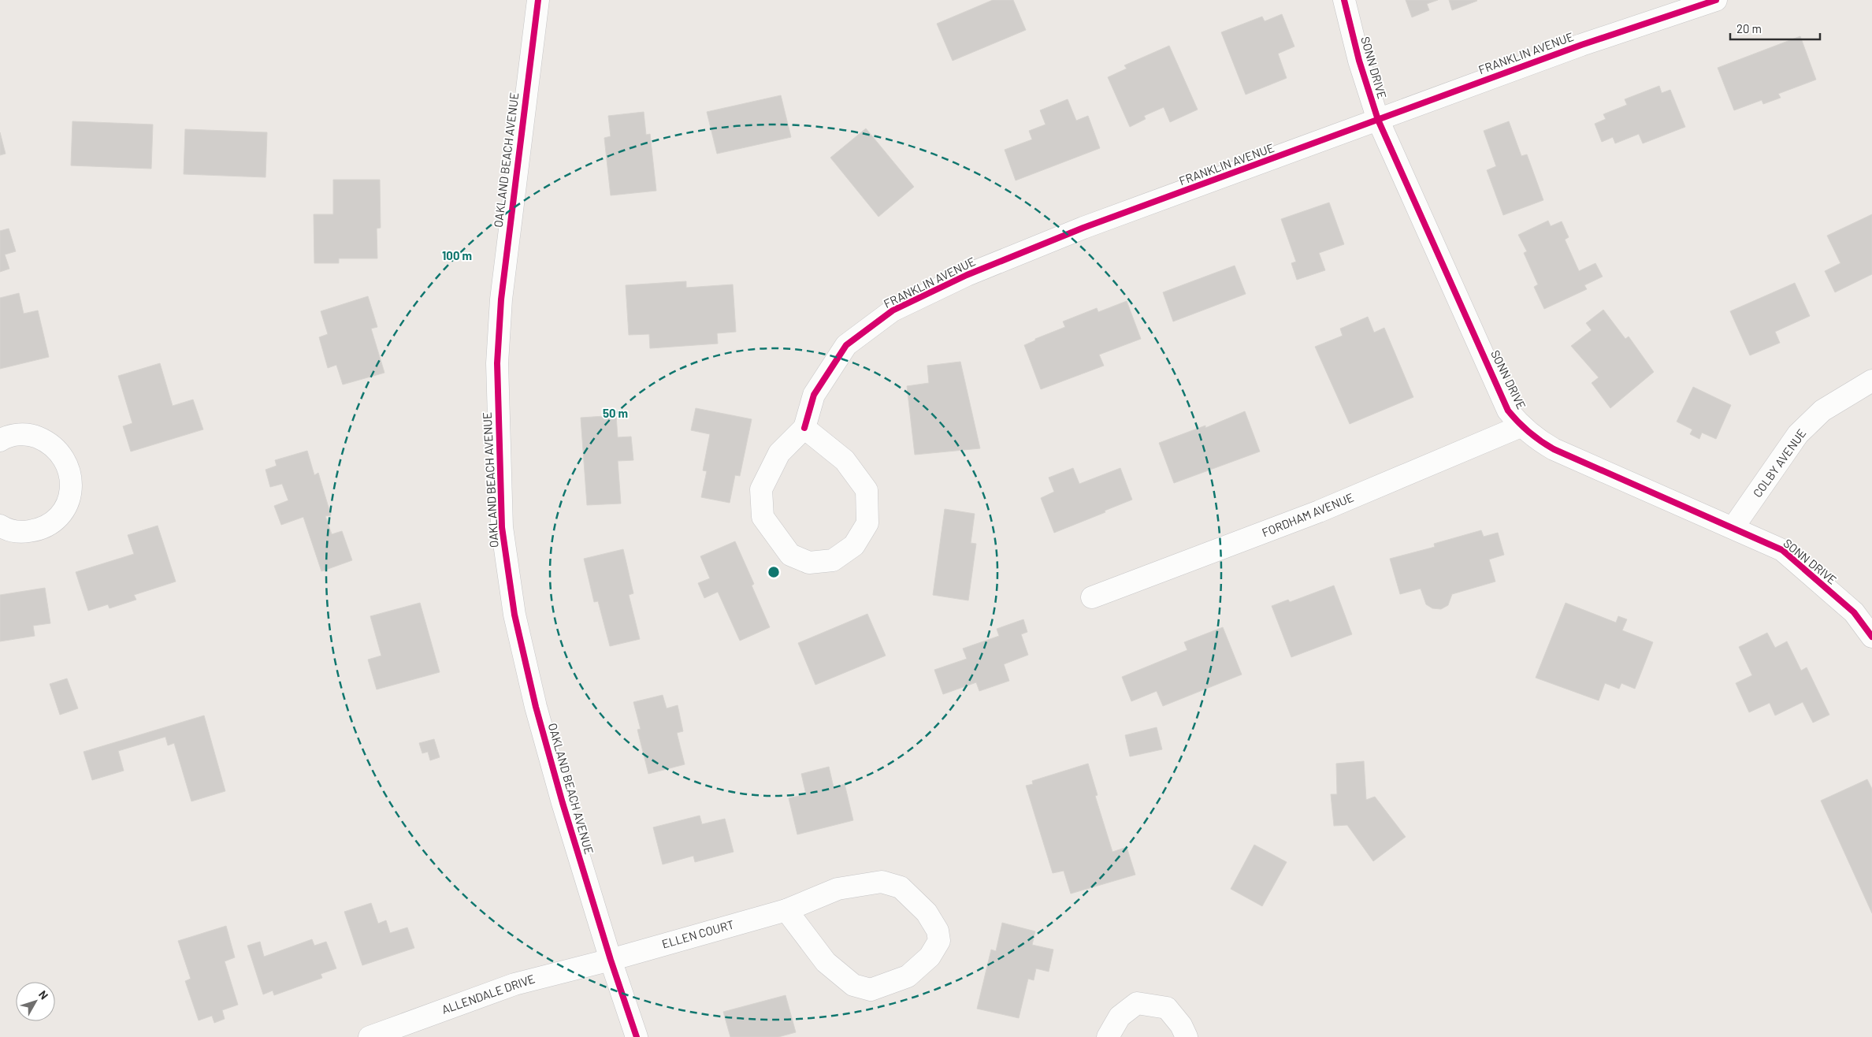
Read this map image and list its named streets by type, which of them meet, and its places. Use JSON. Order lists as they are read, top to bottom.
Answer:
{
  "streets": {
    "street": [
      "FRANKLIN AVENUE",
      "SONN DRIVE",
      "OAKLAND BEACH AVENUE",
      "COLBY AVENUE",
      "FORDHAM AVENUE",
      "ELLEN COURT",
      "ALLENDALE DRIVE"
    ]
  },
  "crossings": [
    ["FRANKLIN AVENUE", "SONN DRIVE"],
    ["SONN DRIVE", "COLBY AVENUE"],
    ["SONN DRIVE", "FORDHAM AVENUE"],
    ["OAKLAND BEACH AVENUE", "ELLEN COURT"],
    ["OAKLAND BEACH AVENUE", "ALLENDALE DRIVE"],
    ["ELLEN COURT", "ALLENDALE DRIVE"]
  ],
  "scale_bar": "20 m",
  "north": "top right",
  "rings": ["100 m", "50 m"]
}
